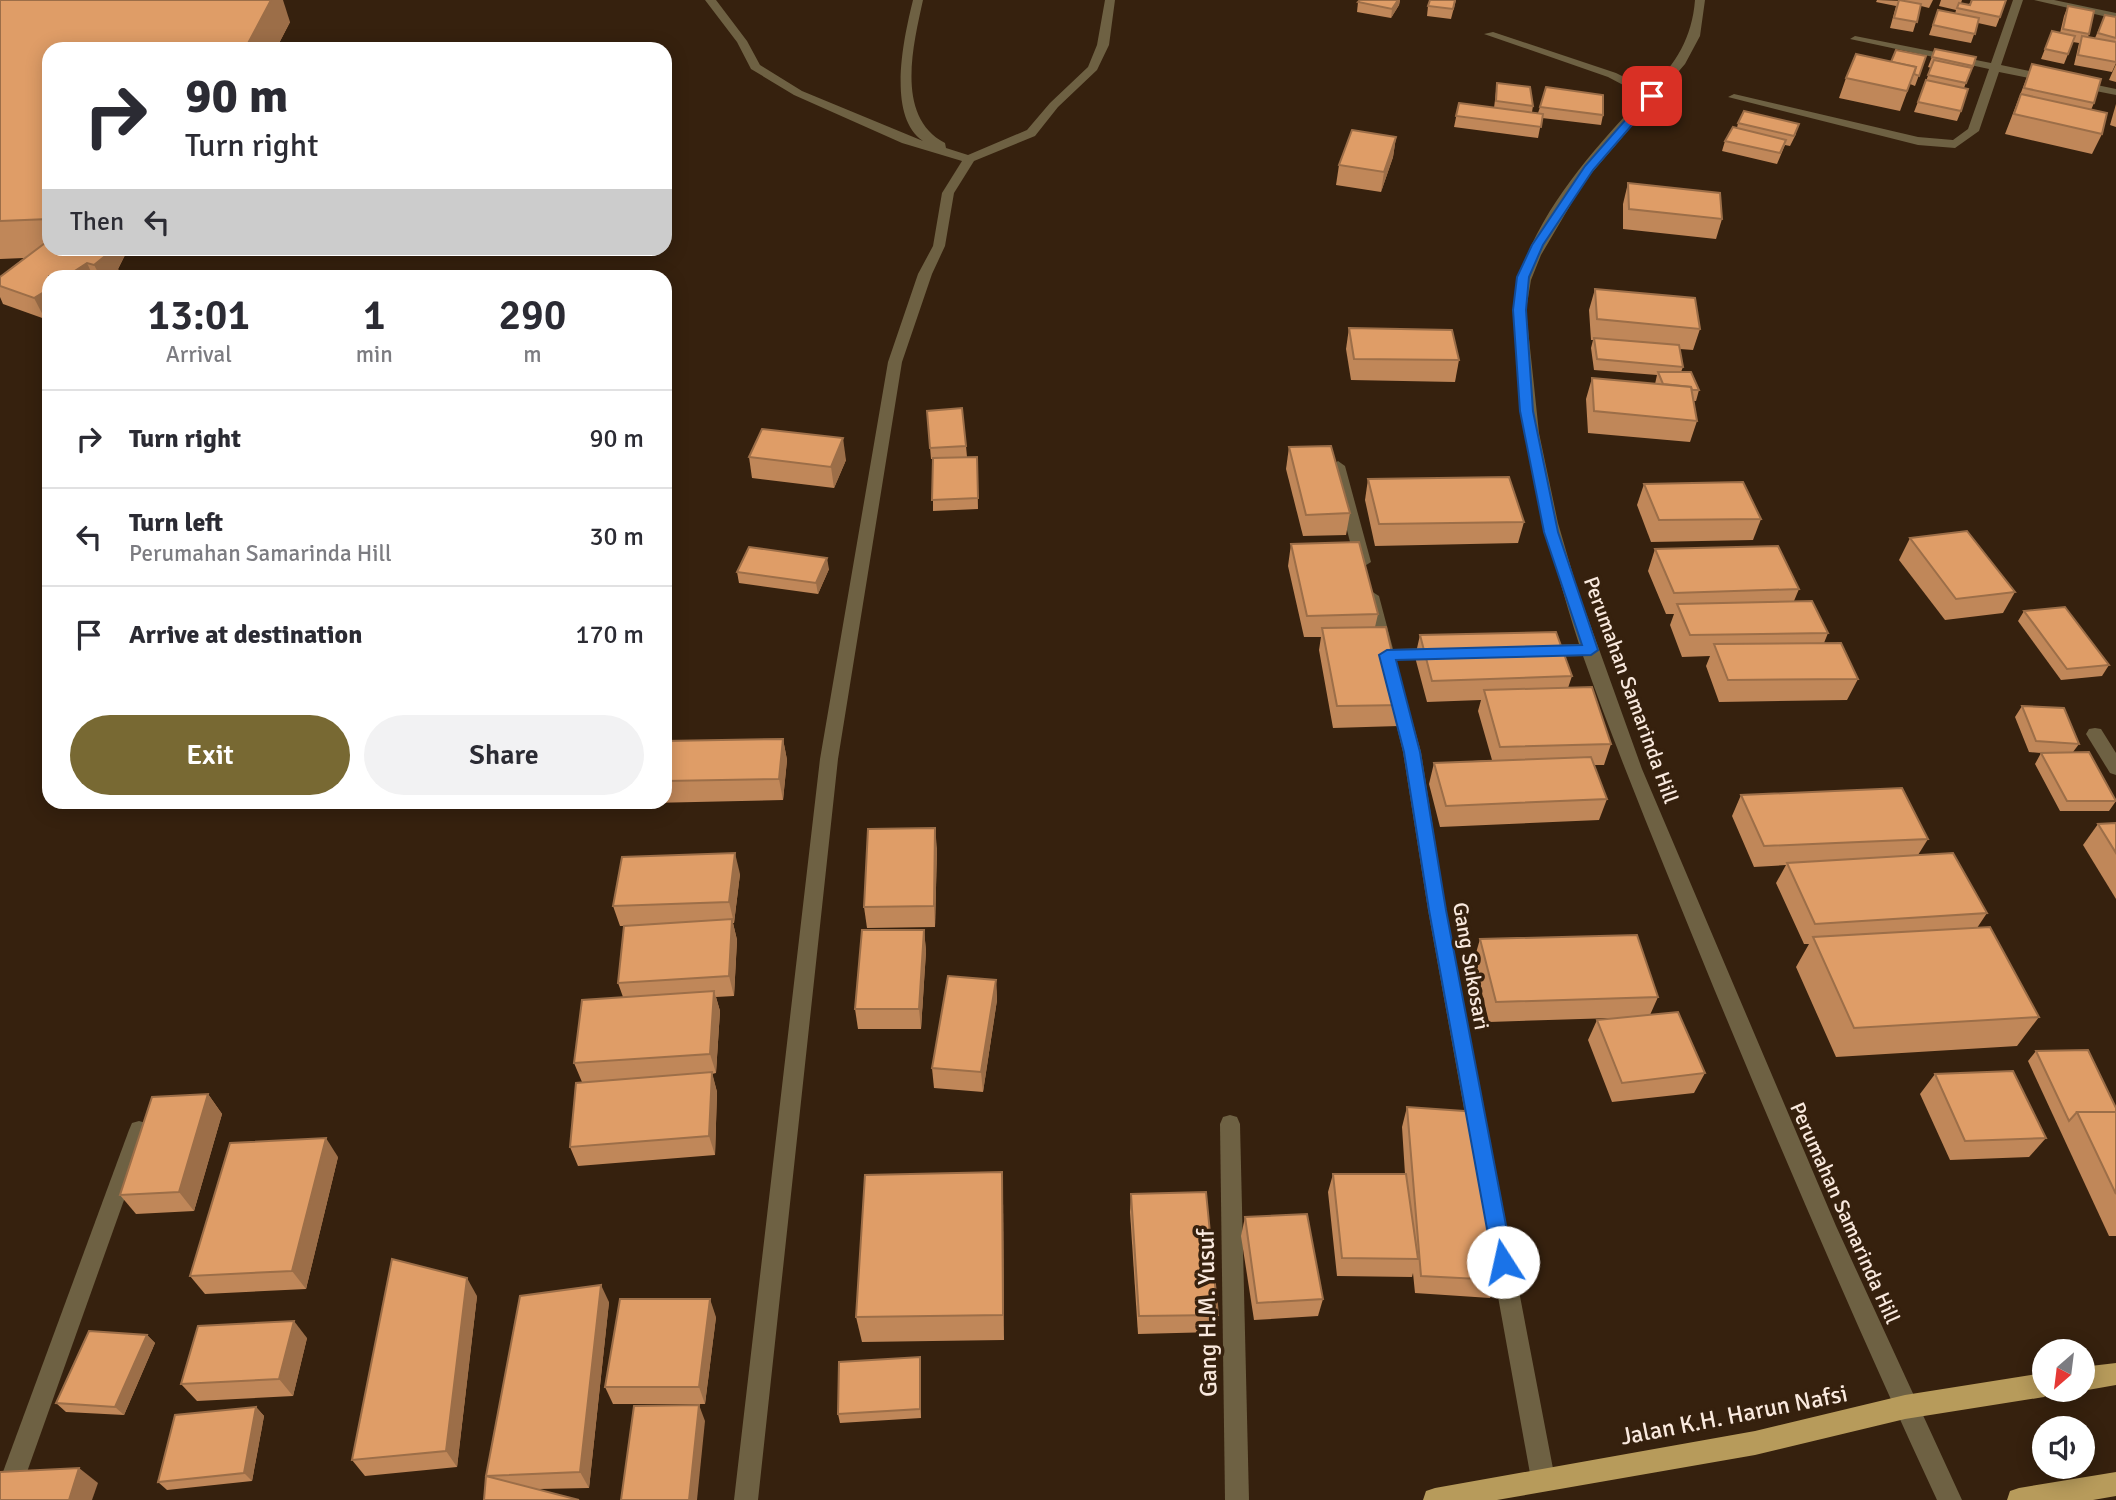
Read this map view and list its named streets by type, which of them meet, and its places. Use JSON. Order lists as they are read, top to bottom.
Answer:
{
  "streets": {
    "main road": ["Jalan K.H. Harun Nafsi"],
    "street": ["Perumahan Samarinda Hill", "Gang Sukosari", "Gang H.M. Yusuf"]
  },
  "crossings": [
    ["Perumahan Samarinda Hill", "Jalan K.H. Harun Nafsi"],
    ["Gang Sukosari", "Jalan K.H. Harun Nafsi"]
  ],
  "north": "bottom left",
  "page": {
    "turn": ["90 m", "Turn right"],
    "then": "Then",
    "eta": [
      "13:01",
      "Arrival",
      "1",
      "min",
      "290",
      "m"
    ],
    "list": [
      {
        "name": "Turn right",
        "value": "90 m"
      },
      {
        "name": "Turn left",
        "note": "Perumahan Samarinda Hill",
        "value": "30 m"
      },
      {
        "name": "Arrive at destination",
        "value": "170 m"
      }
    ],
    "buttons": ["Exit", "Share"]
  }
}
